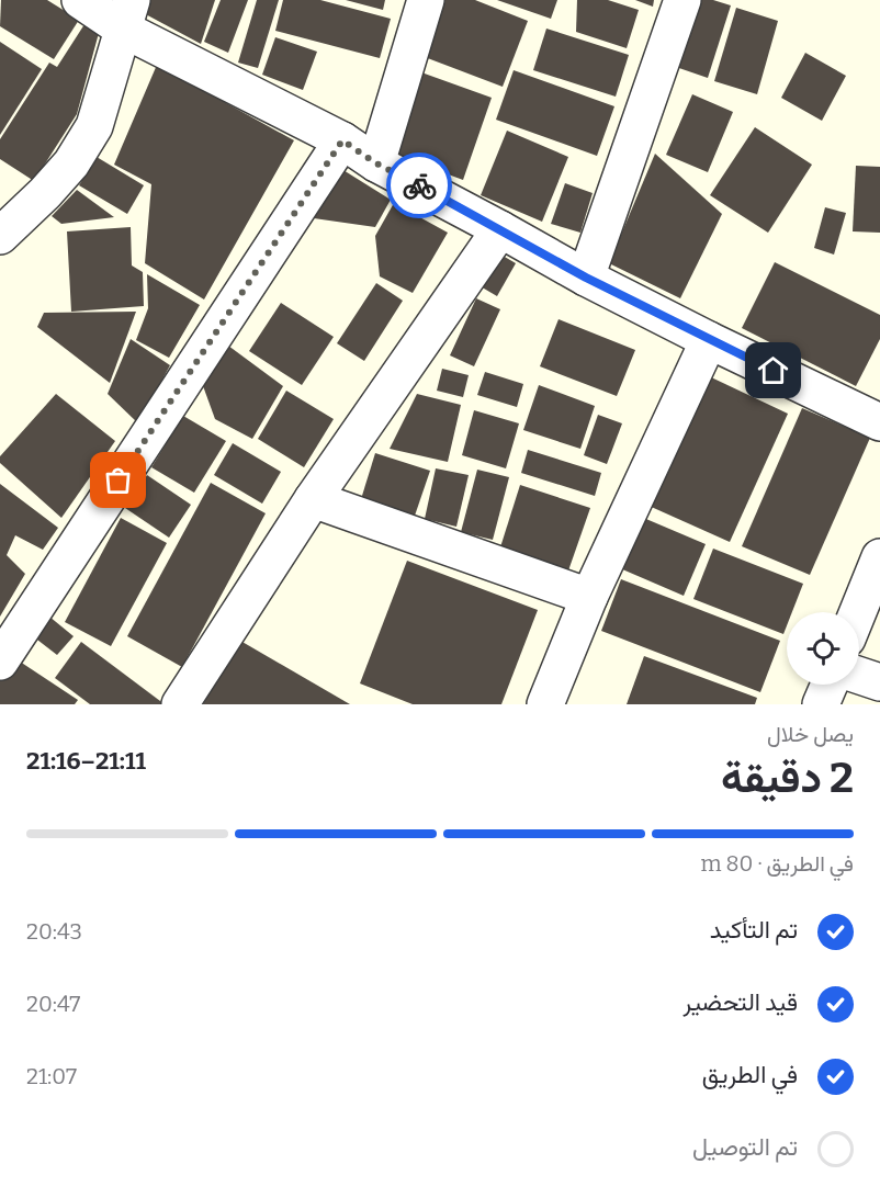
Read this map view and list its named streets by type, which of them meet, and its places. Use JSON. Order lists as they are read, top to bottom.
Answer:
{
  "page": {
    "heading": ["2 دقيقة", "يصل خلال", "21:11–21:16"],
    "bar": "في الطريق · 80 m",
    "list": [
      ["تم التأكيد", "20:43"],
      ["قيد التحضير", "20:47"],
      ["في الطريق", "21:07"],
      "تم التوصيل"
    ]
  }
}
